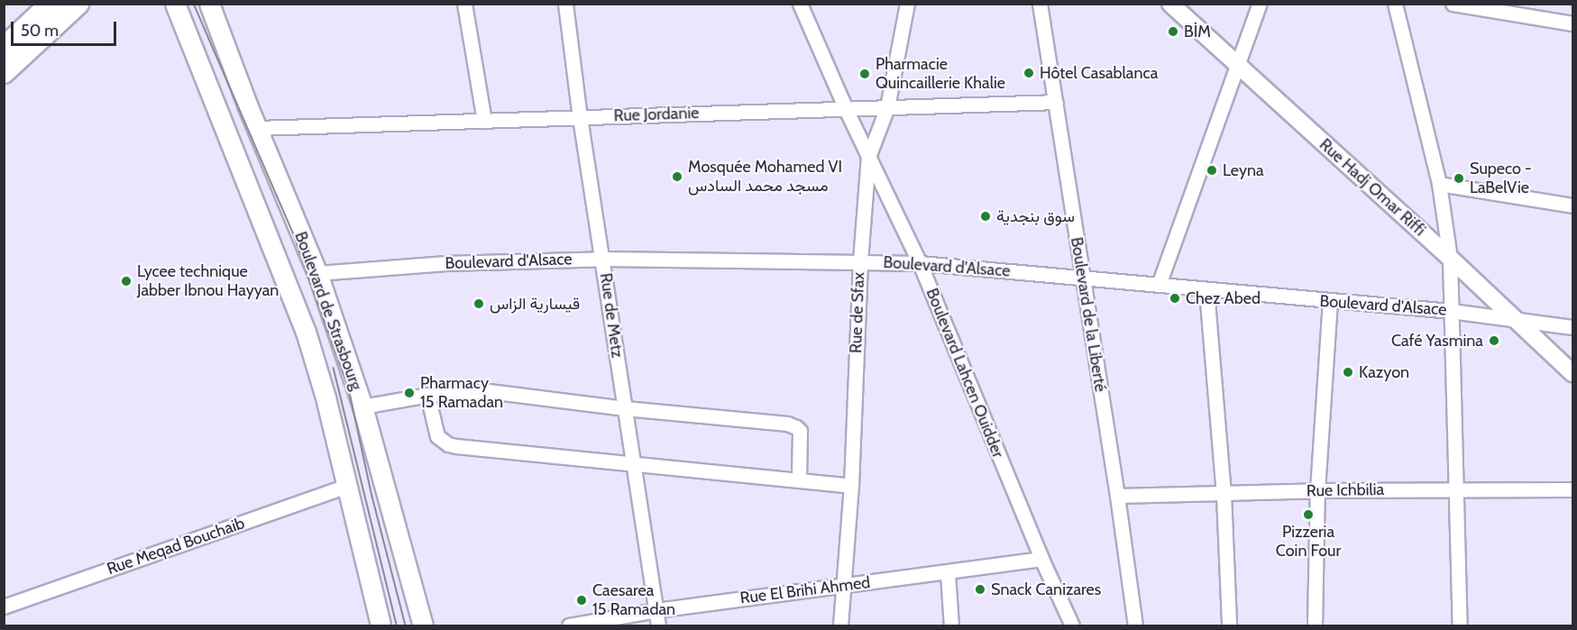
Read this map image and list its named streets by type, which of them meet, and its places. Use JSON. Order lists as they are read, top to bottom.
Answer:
{
  "streets": {
    "main road": ["Boulevard de Strasbourg"],
    "street": [
      "Rue Jordanie",
      "Rue Hadj Omar Riffi",
      "Boulevard d'Alsace",
      "Rue de Sfax",
      "Boulevard de la Liberté",
      "Rue de Metz",
      "Boulevard Lahcen Ouidder",
      "Rue Ichbilia",
      "Rue Meqad Bouchaib",
      "Rue El Brihi Ahmed"
    ]
  },
  "crossings": [
    ["Rue Jordanie", "Boulevard de Strasbourg"],
    ["Rue Jordanie", "Rue de Sfax"],
    ["Rue Jordanie", "Boulevard de la Liberté"],
    ["Rue Jordanie", "Rue de Metz"],
    ["Rue Jordanie", "Boulevard Lahcen Ouidder"],
    ["Rue Hadj Omar Riffi", "Boulevard d'Alsace"],
    ["Boulevard d'Alsace", "Boulevard de Strasbourg"],
    ["Boulevard d'Alsace", "Rue de Sfax"],
    ["Boulevard d'Alsace", "Boulevard de la Liberté"],
    ["Boulevard d'Alsace", "Rue de Metz"],
    ["Boulevard d'Alsace", "Boulevard Lahcen Ouidder"],
    ["Boulevard de Strasbourg", "Rue Meqad Bouchaib"],
    ["Rue de Sfax", "Boulevard Lahcen Ouidder"],
    ["Rue de Sfax", "Rue El Brihi Ahmed"],
    ["Boulevard de la Liberté", "Rue Ichbilia"],
    ["Rue de Metz", "Rue El Brihi Ahmed"],
    ["Boulevard Lahcen Ouidder", "Rue El Brihi Ahmed"]
  ],
  "places": [
    "BİM",
    "Hôtel Casablanca",
    "Pharmacie Quincaillerie Khalie",
    "Leyna",
    "Mosquée Mohamed VI مسجد محمد السادس",
    "Supeco - LaBelVie",
    "سوق بنجدية",
    "Lycee technique Jabber Ibnou Hayyan",
    "Chez Abed",
    "قيسارية الزاس",
    "Café Yasmina",
    "Kazyon",
    "Pharmacy 15 Ramadan",
    "Pizzeria Coin Four",
    "Snack Canizares",
    "Caesarea 15 Ramadan"
  ],
  "scale_bar": "50 m"
}
